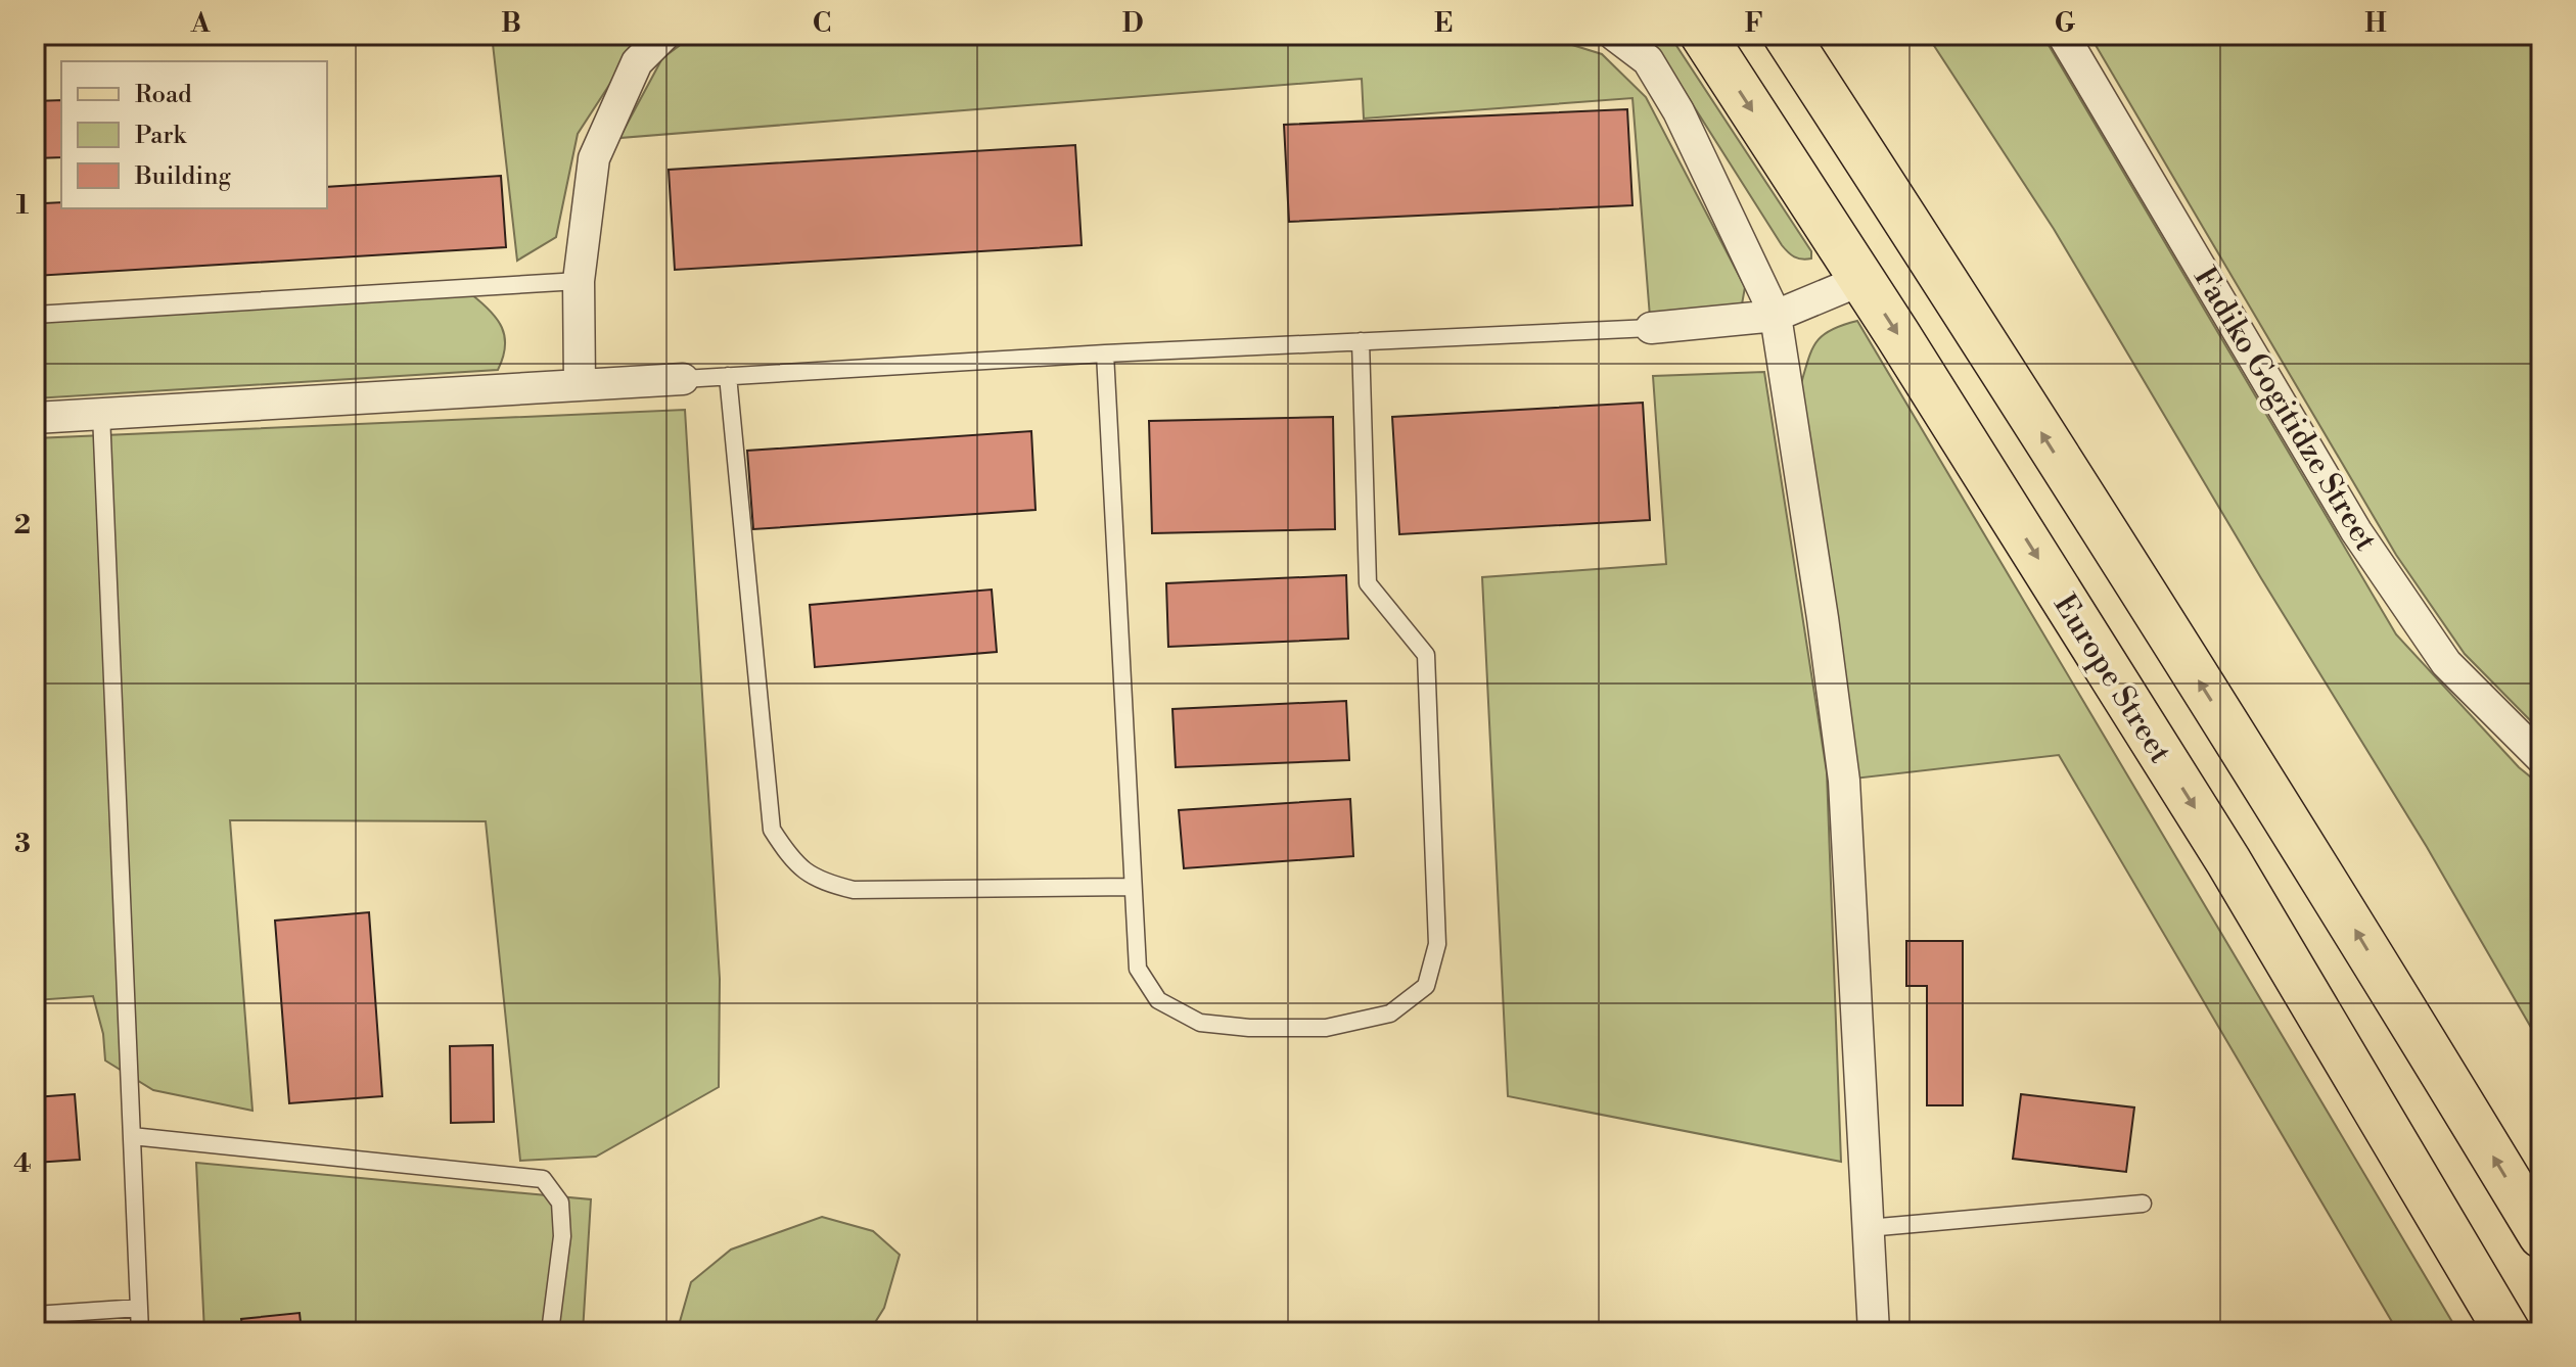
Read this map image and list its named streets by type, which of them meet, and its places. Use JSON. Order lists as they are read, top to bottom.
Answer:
{
  "streets": {
    "main road": ["Europe Street"],
    "street": ["Fadiko Gogitidze Street"]
  },
  "legend": ["Road", "Park", "Building"],
  "grid": {
    "columns": [
      "A",
      "B",
      "C",
      "D",
      "E",
      "F",
      "G",
      "H"
    ],
    "rows": [
      "1",
      "2",
      "3",
      "4"
    ]
  }
}
